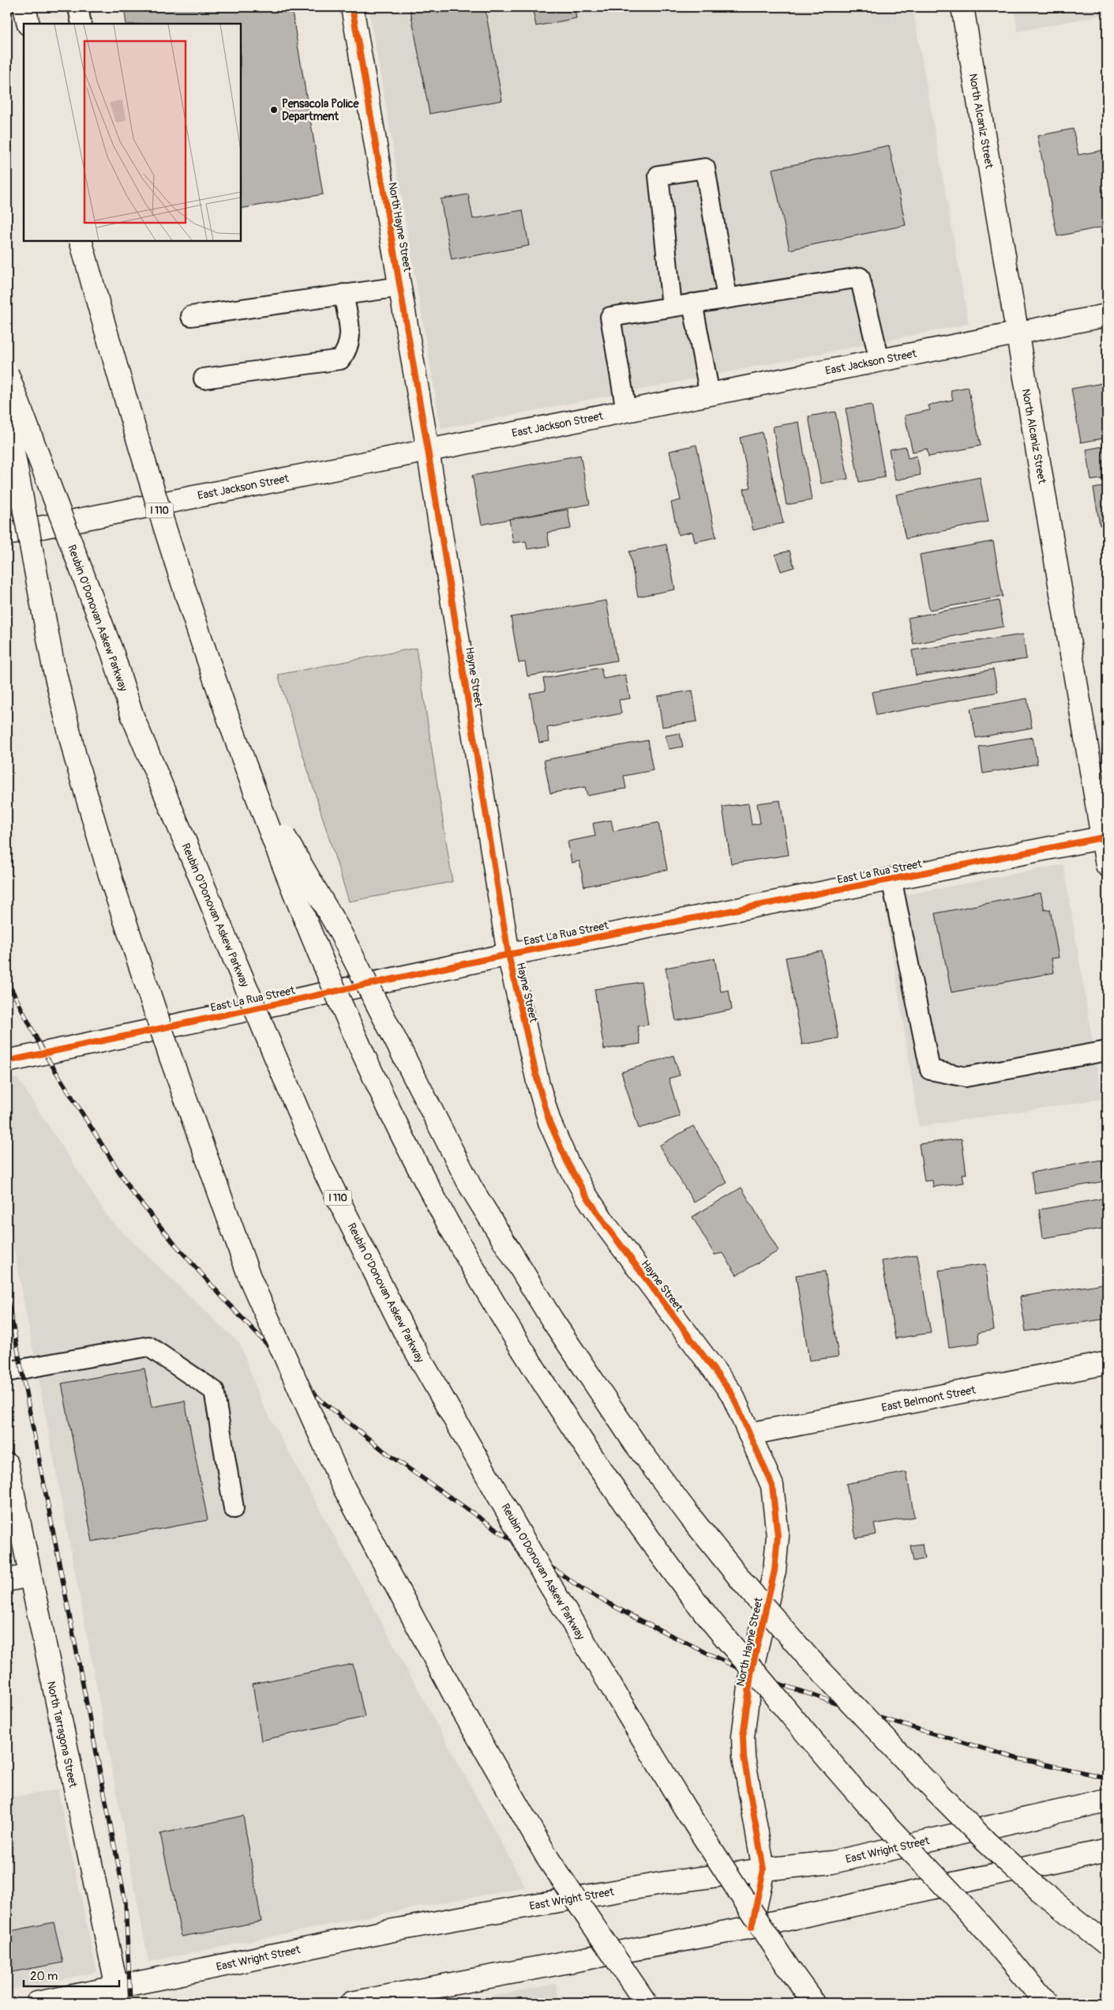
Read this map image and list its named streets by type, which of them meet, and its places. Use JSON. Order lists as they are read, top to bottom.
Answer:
{
  "streets": {
    "main road": [
      "North Alcaniz Street",
      "North Hayne Street",
      "East Jackson Street",
      "I 110",
      "Reubin O'Donovan Askew Parkway",
      "Hayne Street",
      "East La Rua Street",
      "East Belmont Street",
      "North Tarragona Street",
      "East Wright Street"
    ]
  },
  "crossings": [
    ["North Alcaniz Street", "East Jackson Street"],
    ["North Alcaniz Street", "East La Rua Street"],
    ["North Hayne Street", "East Jackson Street"],
    ["North Hayne Street", "Hayne Street"],
    ["North Hayne Street", "East Belmont Street"],
    ["North Hayne Street", "East Wright Street"],
    ["East Jackson Street", "Hayne Street"],
    ["Hayne Street", "East La Rua Street"],
    ["Hayne Street", "East Belmont Street"],
    ["North Tarragona Street", "East Wright Street"]
  ],
  "places": ["Pensacola Police Department"],
  "scale_bar": "20 m"
}
